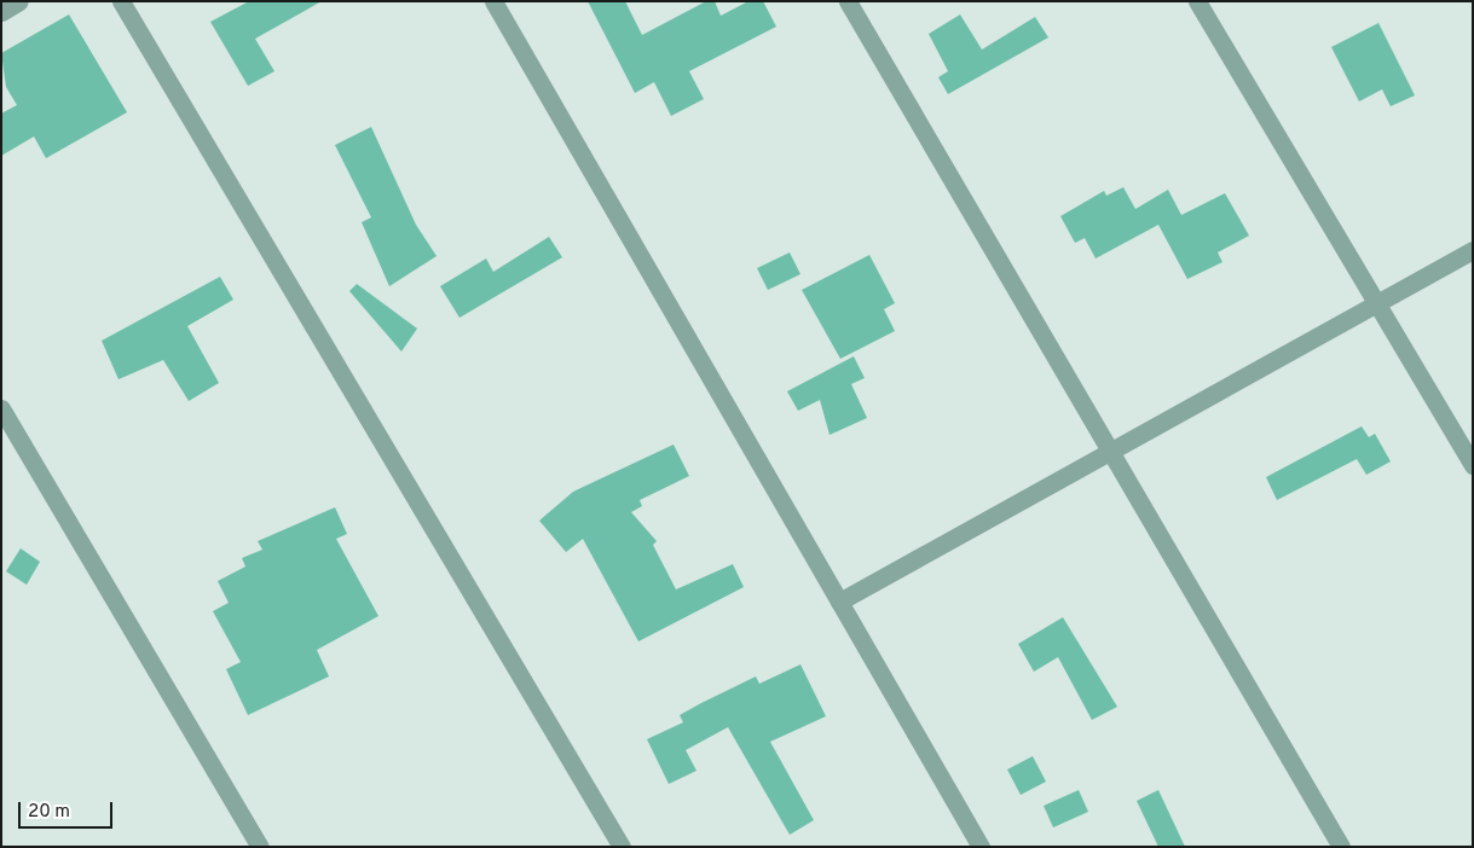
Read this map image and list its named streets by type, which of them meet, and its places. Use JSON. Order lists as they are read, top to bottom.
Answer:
{
  "scale_bar": "20 m"
}
